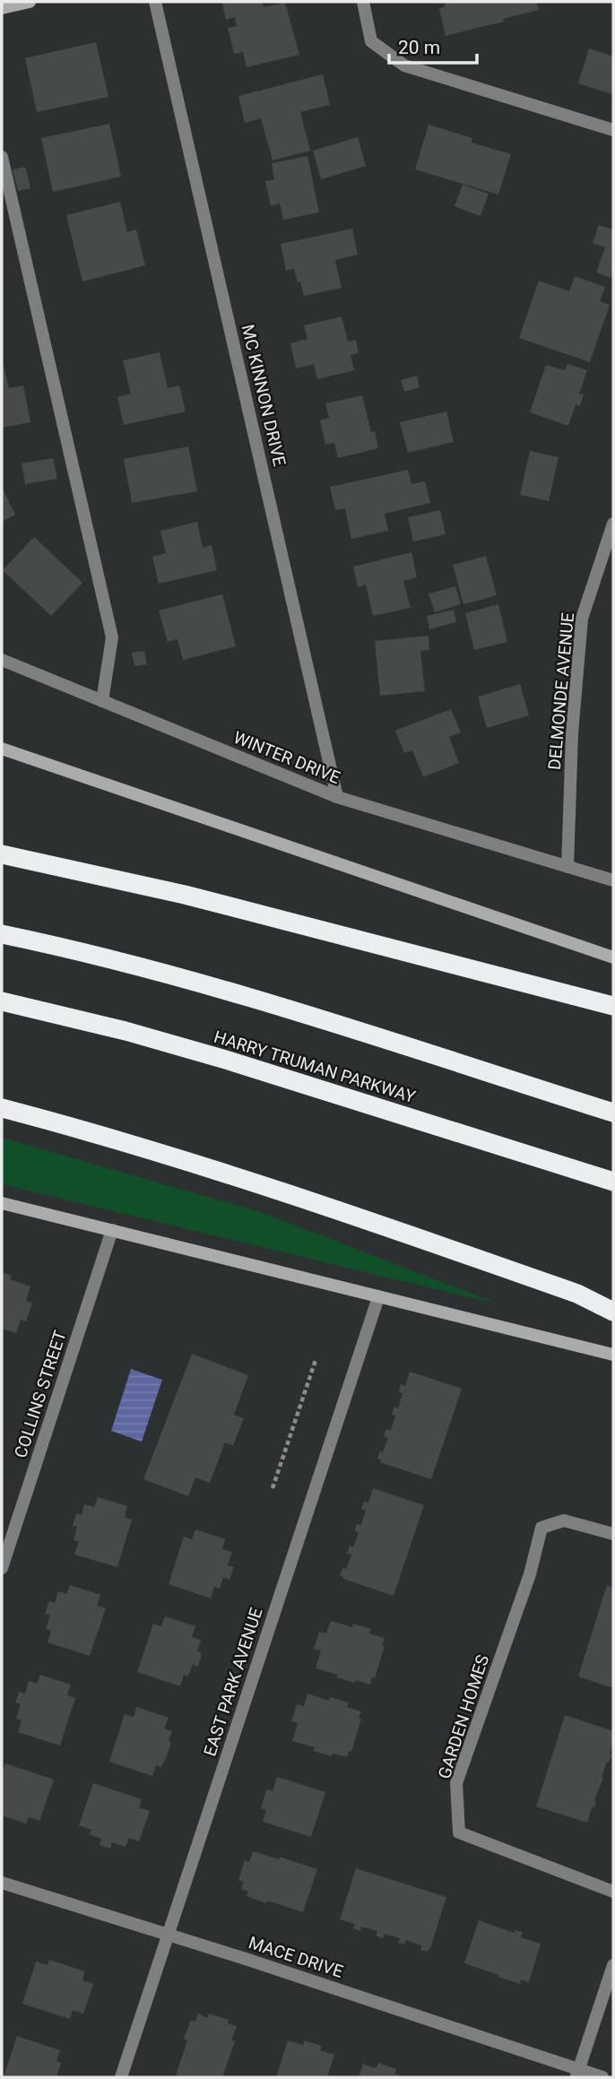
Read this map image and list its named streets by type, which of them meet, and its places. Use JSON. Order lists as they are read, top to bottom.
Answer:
{
  "streets": {
    "highway": ["HARRY TRUMAN PARKWAY"],
    "street": [
      "MC KINNON DRIVE",
      "DELMONDE AVENUE",
      "WINTER DRIVE",
      "COLLINS STREET",
      "EAST PARK AVENUE",
      "GARDEN HOMES",
      "MACE DRIVE"
    ]
  },
  "crossings": [
    ["MC KINNON DRIVE", "WINTER DRIVE"],
    ["DELMONDE AVENUE", "WINTER DRIVE"],
    ["EAST PARK AVENUE", "MACE DRIVE"]
  ],
  "scale_bar": "20 m"
}
